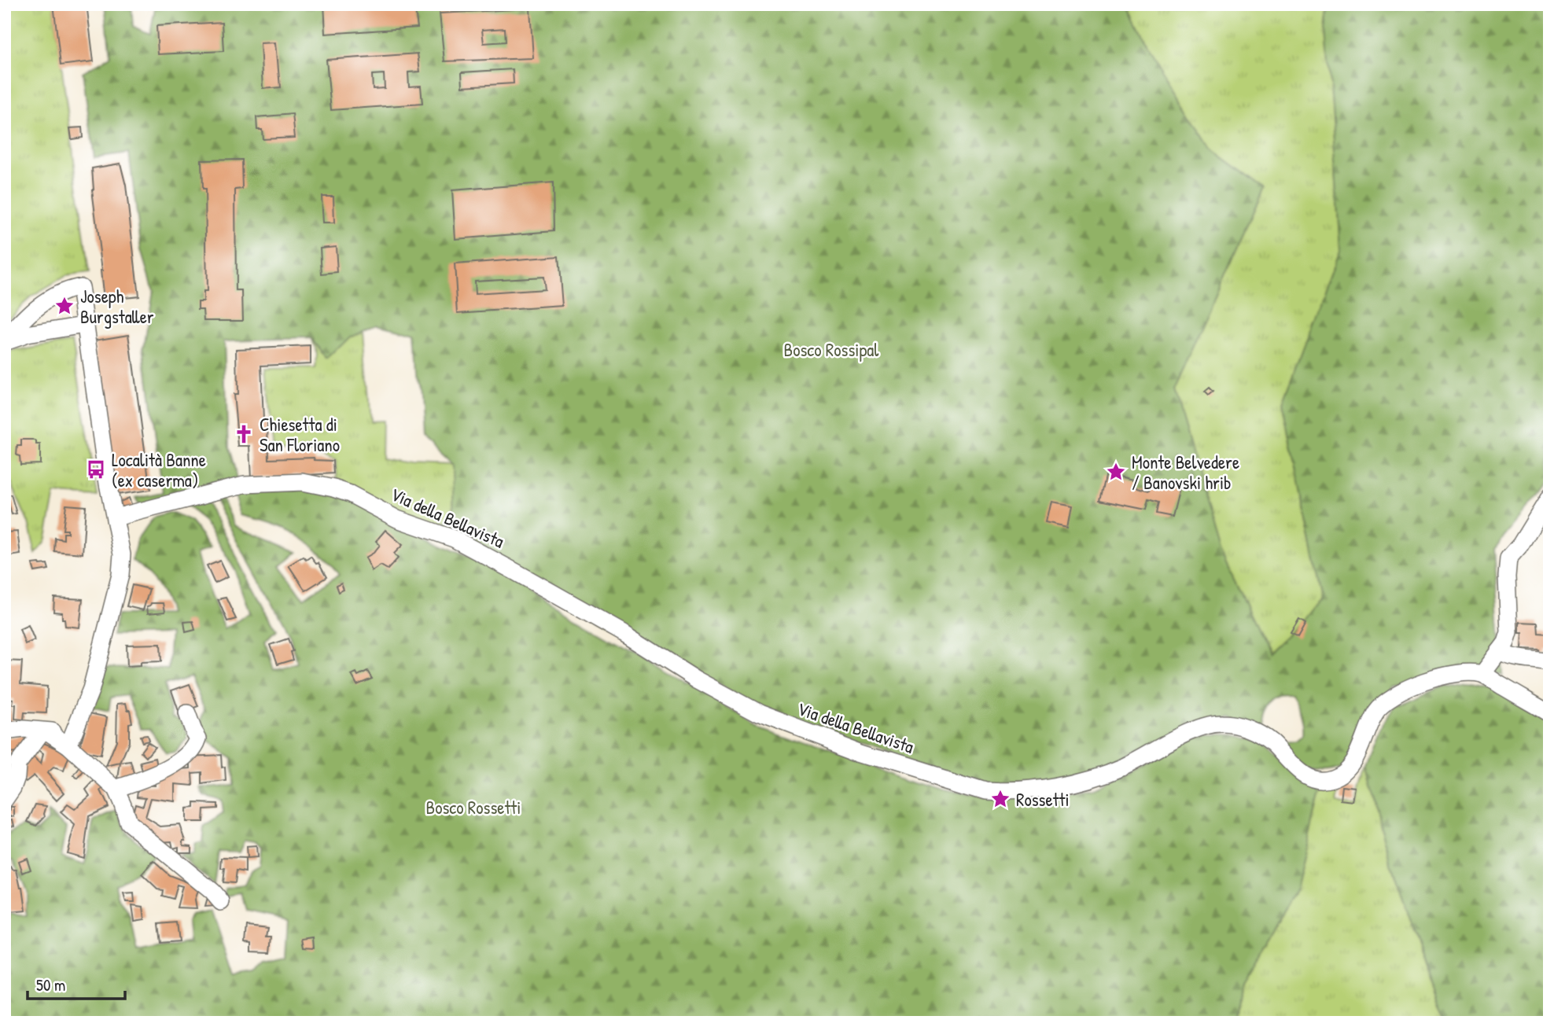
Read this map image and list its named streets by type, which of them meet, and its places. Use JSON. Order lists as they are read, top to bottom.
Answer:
{
  "streets": {
    "street": ["Via della Bellavista"]
  },
  "parks": ["Bosco Rossipal", "Bosco Rossetti"],
  "places": {
    "place": ["Joseph Burgstaller", "Monte Belvedere / Banovski hrib", "Rossetti"],
    "church": ["Chiesetta di San Floriano"],
    "bus stop": ["Località Banne (ex caserma)"]
  },
  "scale_bar": "50 m"
}
